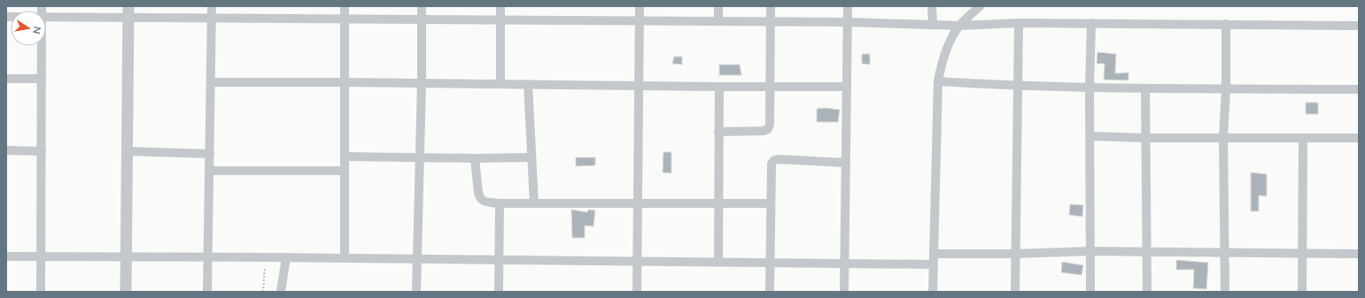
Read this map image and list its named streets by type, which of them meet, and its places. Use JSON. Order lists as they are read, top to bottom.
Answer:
{
  "north": "right"
}
